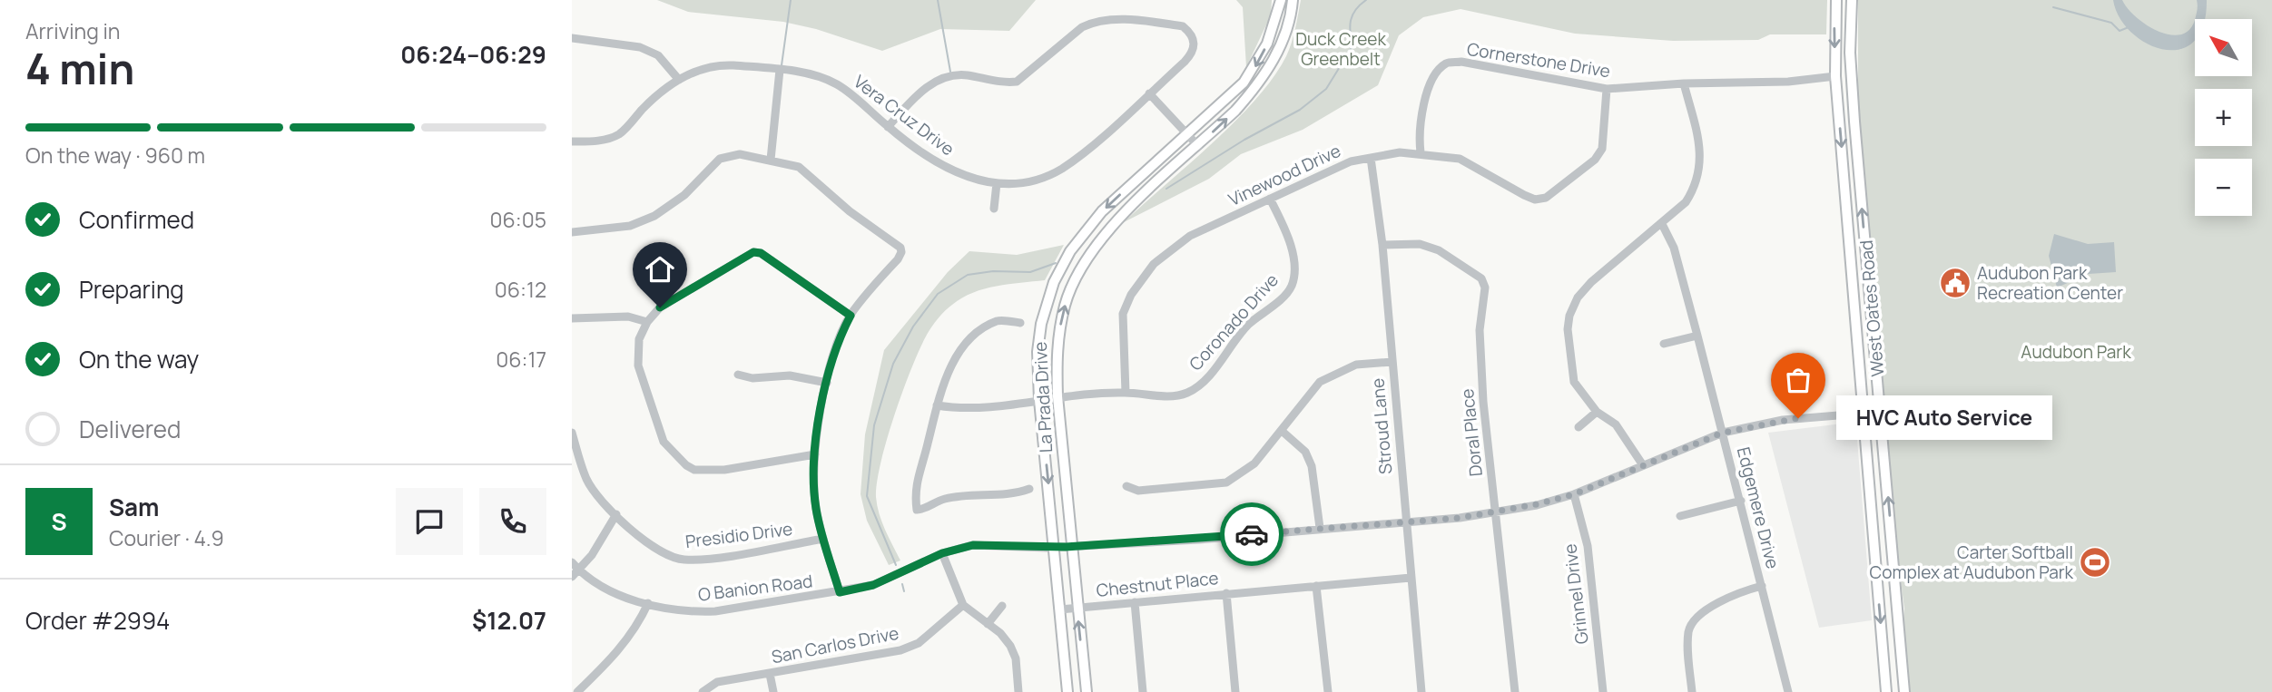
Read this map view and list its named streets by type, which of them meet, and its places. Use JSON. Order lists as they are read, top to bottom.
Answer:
{
  "streets": {
    "main road": ["West Oates Road", "La Prada Drive"],
    "street": [
      "Cornerstone Drive",
      "Vera Cruz Drive",
      "Vinewood Drive",
      "Coronado Drive",
      "Stroud Lane",
      "Doral Place",
      "Edgemere Drive",
      "Presidio Drive",
      "Chestnut Place",
      "O Banion Road",
      "Grinnel Drive",
      "San Carlos Drive"
    ]
  },
  "crossings": [
    ["Cornerstone Drive", "Vinewood Drive"],
    ["Cornerstone Drive", "West Oates Road"],
    ["Vinewood Drive", "Coronado Drive"],
    ["Vinewood Drive", "Stroud Lane"],
    ["West Oates Road", "O Banion Road"],
    ["Coronado Drive", "La Prada Drive"],
    ["La Prada Drive", "Chestnut Place"],
    ["La Prada Drive", "O Banion Road"],
    ["Stroud Lane", "Doral Place"],
    ["Stroud Lane", "Chestnut Place"],
    ["Stroud Lane", "O Banion Road"],
    ["Doral Place", "O Banion Road"],
    ["Edgemere Drive", "O Banion Road"],
    ["O Banion Road", "Grinnel Drive"]
  ],
  "parks": ["Duck Creek Greenbelt", "Audubon Park"],
  "places": {
    "public building": ["Audubon Park Recreation Center"],
    "other": ["HVC Auto Service"],
    "sports": ["Carter Softball Complex at Audubon Park"]
  },
  "north": "top left",
  "page": {
    "heading": ["4 min", "Arriving in", "06:24–06:29"],
    "panel": [
      "Sam",
      "Courier · 4.9",
      "Order #2994",
      "$12.07"
    ],
    "map_buttons": ["+", "−"],
    "bar": "On the way · 960 m",
    "list": [
      ["Confirmed", "06:05"],
      ["Preparing", "06:12"],
      ["On the way", "06:17"],
      "Delivered"
    ],
    "bubble": "HVC Auto Service",
    "round": "S"
  }
}
